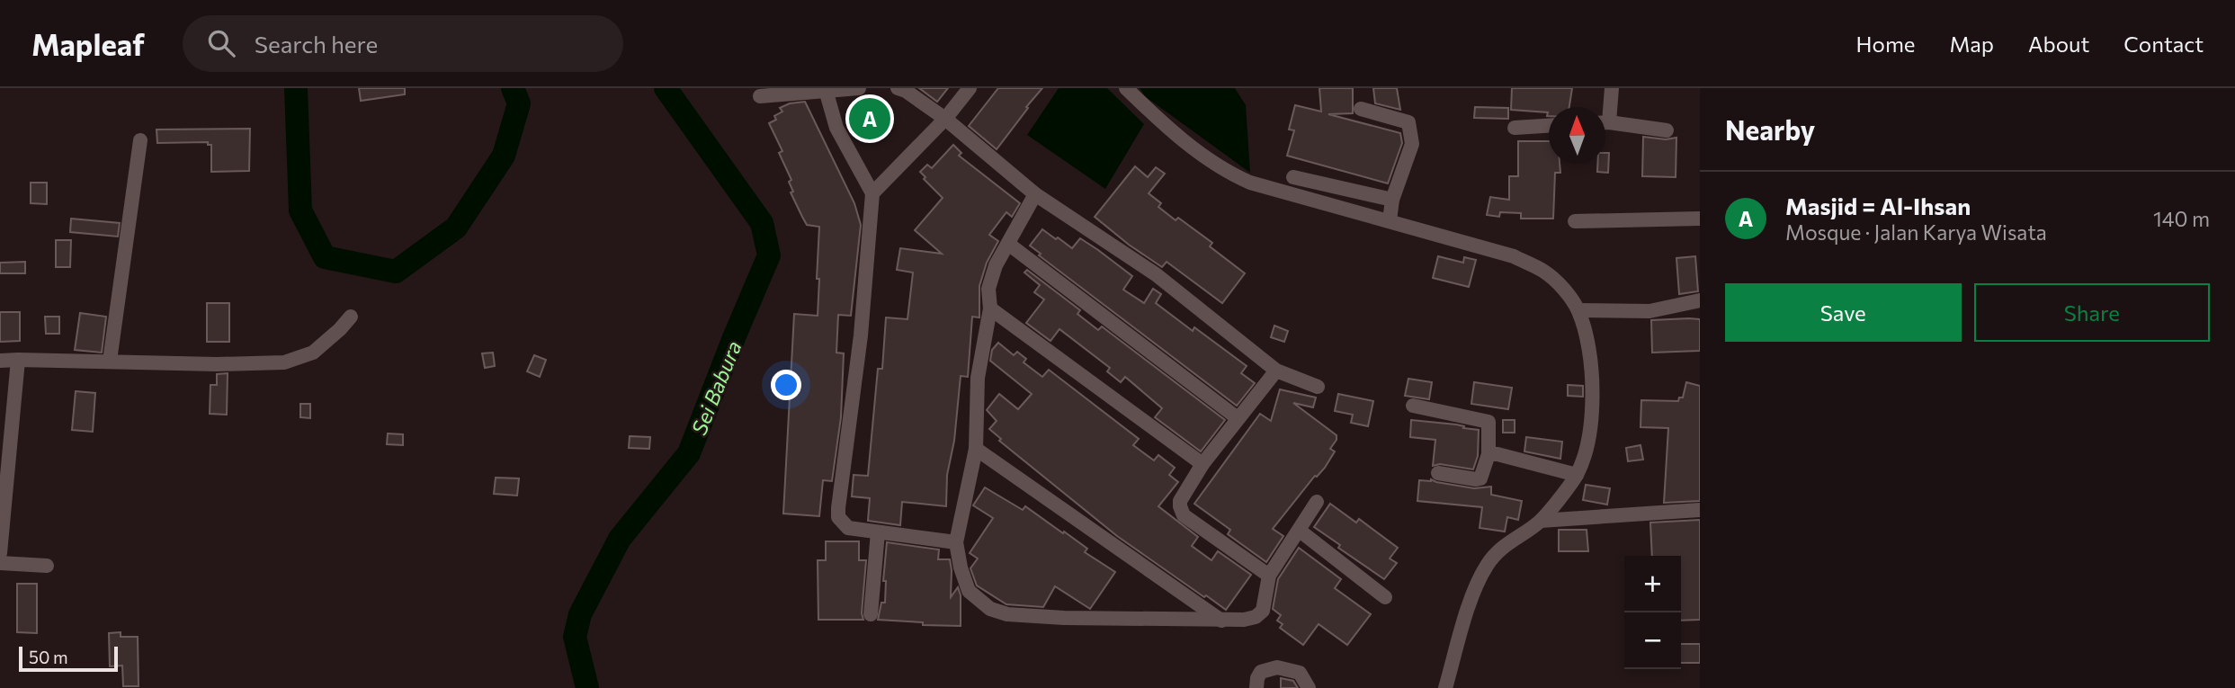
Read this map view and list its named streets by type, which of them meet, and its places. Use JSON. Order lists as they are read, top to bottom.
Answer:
{
  "water": ["Sei Babura"],
  "scale_bar": "50 m",
  "north": "top",
  "page": {
    "header": "Mapleaf",
    "search": "Search here",
    "nav": [
      "Home",
      "Map",
      "About",
      "Contact"
    ],
    "heading": "Nearby",
    "pins": "A",
    "list": [
      {
        "mark": "A",
        "name": "Masjid = Al-Ihsan",
        "note": "Mosque · Jalan Karya Wisata",
        "value": "140 m"
      }
    ],
    "buttons": ["Save", "Share"],
    "map_buttons": ["+", "−"],
    "scale": "50 m"
  }
}
